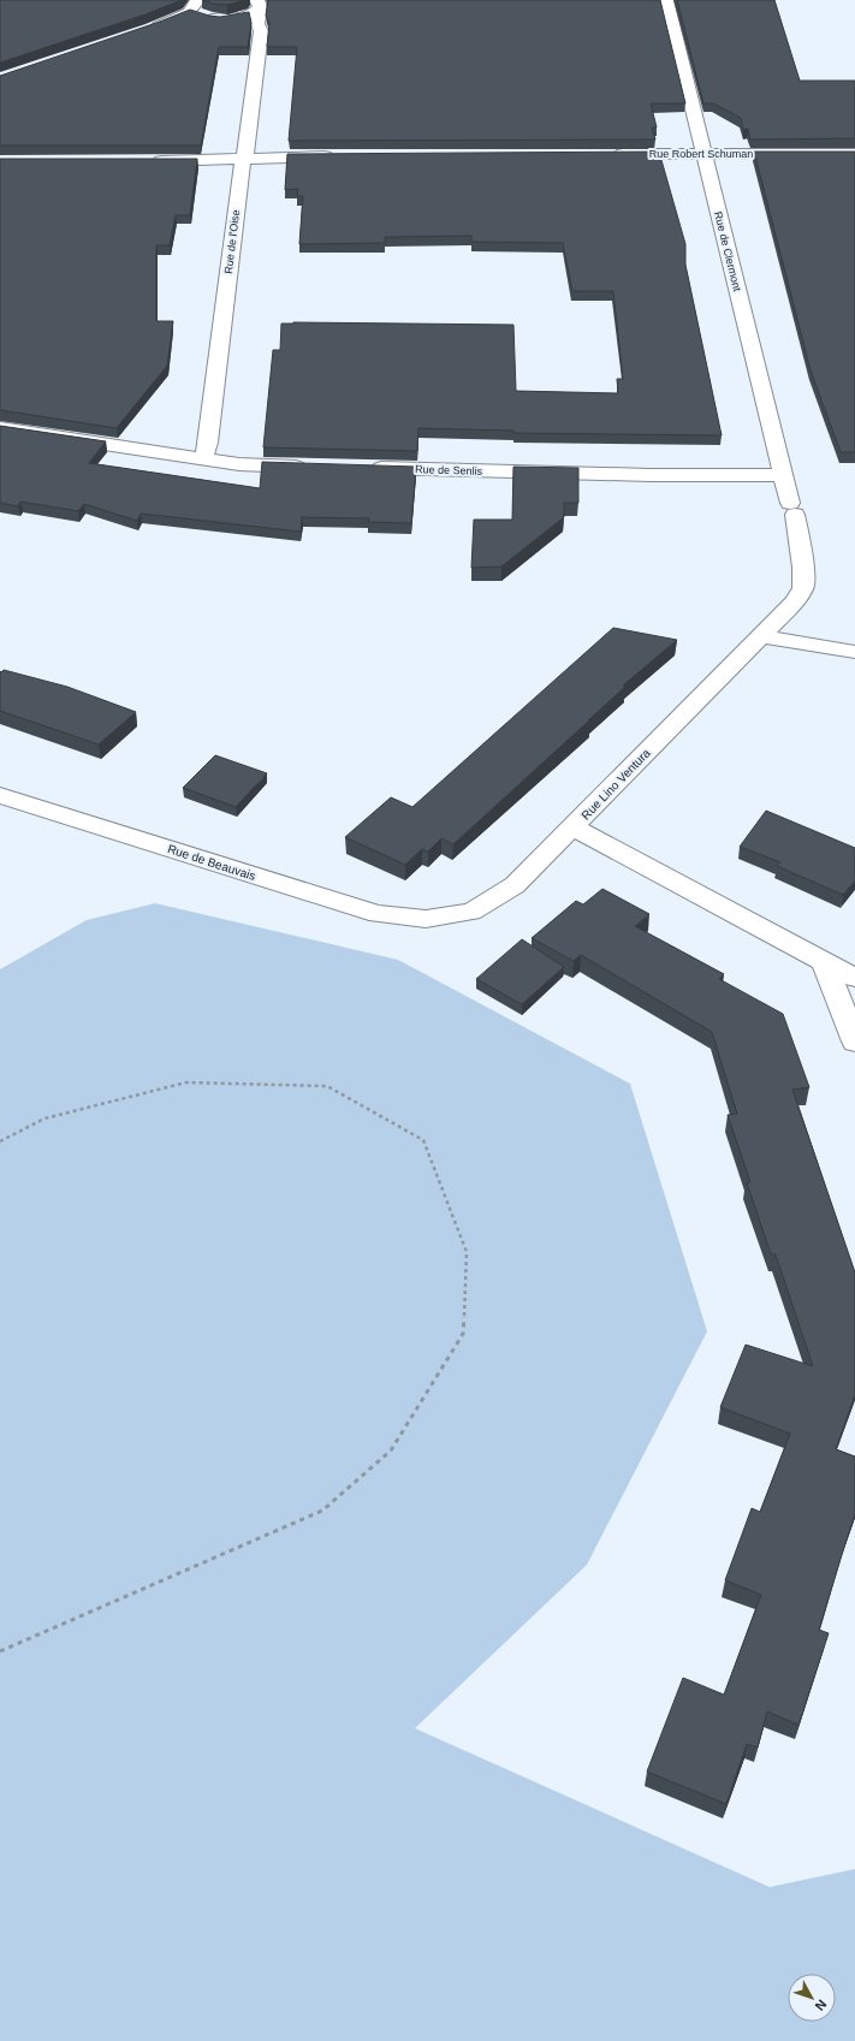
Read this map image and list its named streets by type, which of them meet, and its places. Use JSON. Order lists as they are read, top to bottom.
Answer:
{
  "streets": {
    "street": [
      "Rue Robert Schuman",
      "Rue de l'Oise",
      "Rue de Clermont",
      "Rue de Senlis",
      "Rue Lino Ventura",
      "Rue de Beauvais"
    ]
  },
  "crossings": [
    ["Rue Robert Schuman", "Rue de Clermont"],
    ["Rue de Clermont", "Rue de Senlis"],
    ["Rue de Clermont", "Rue Lino Ventura"],
    ["Rue Lino Ventura", "Rue de Beauvais"]
  ],
  "north": "bottom right"
}
